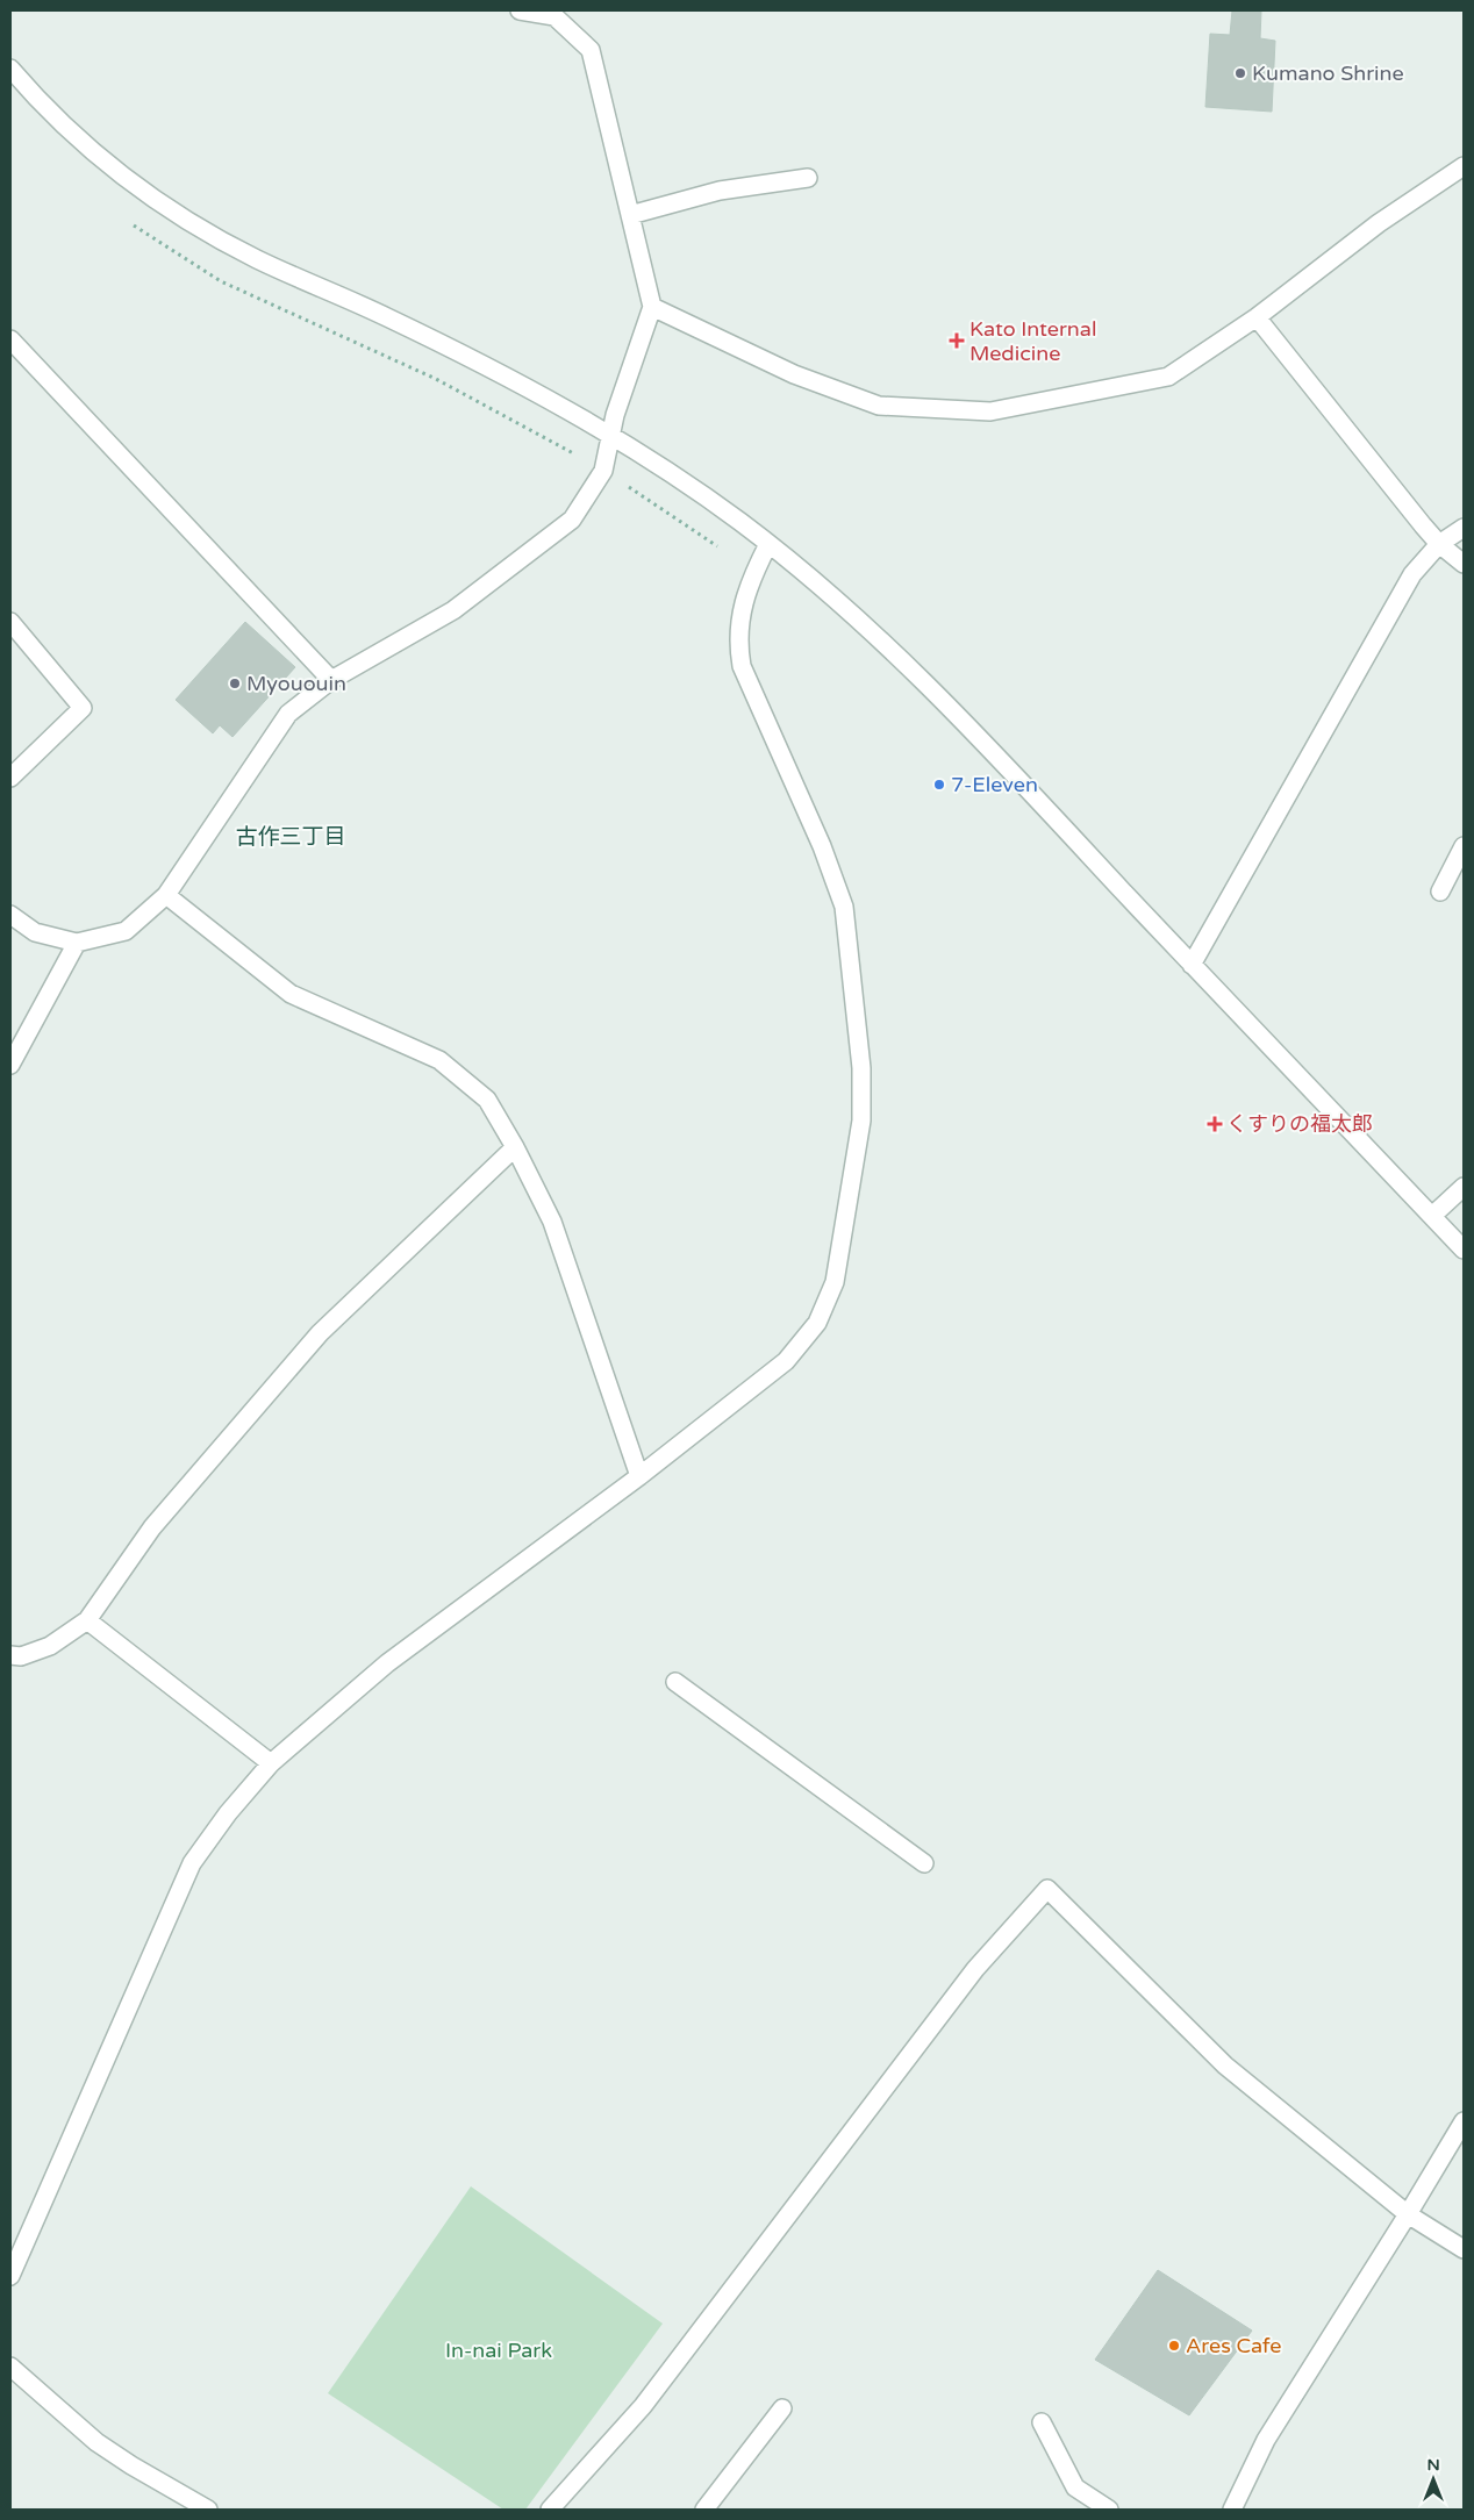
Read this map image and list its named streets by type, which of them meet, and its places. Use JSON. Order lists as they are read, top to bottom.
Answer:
{
  "districts": ["古作三丁目"],
  "parks": ["In-nai Park"],
  "places": {
    "other": [
      "Kumano Shrine",
      "Myououin",
      "7-Eleven",
      "Ares Cafe"
    ],
    "health": ["Kato Internal Medicine", "くすりの福太郎"]
  },
  "north": "top"
}
